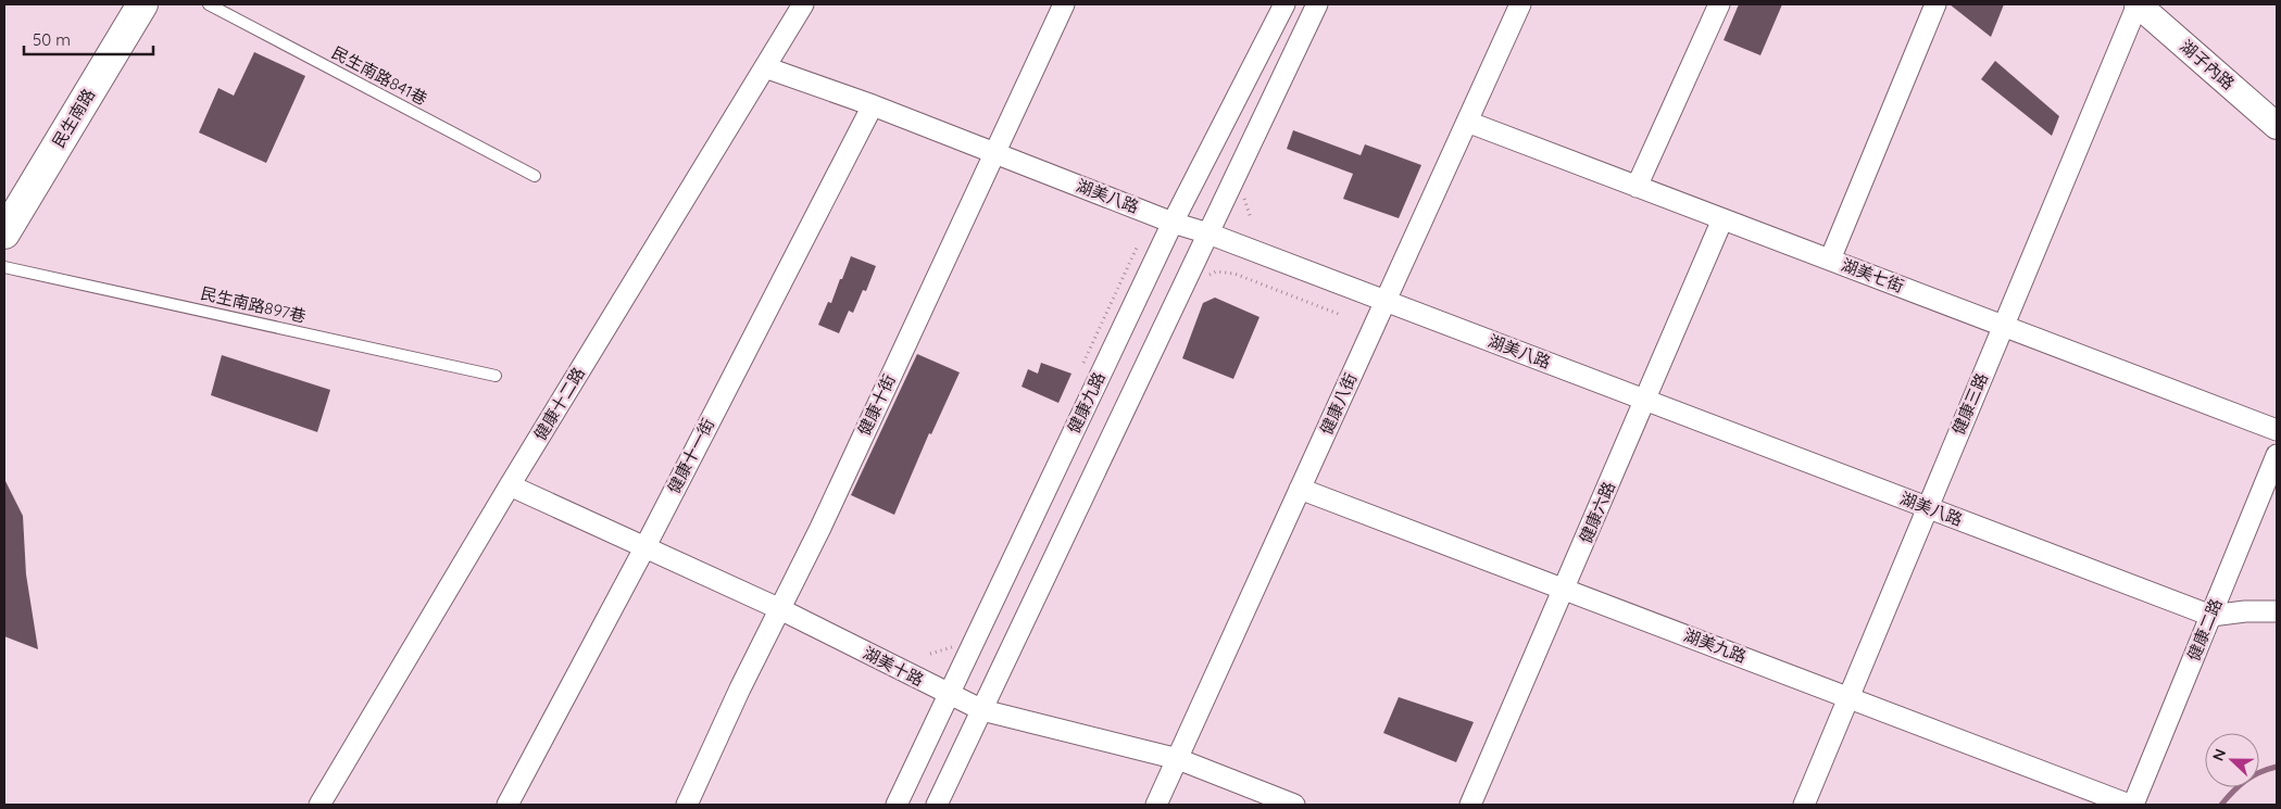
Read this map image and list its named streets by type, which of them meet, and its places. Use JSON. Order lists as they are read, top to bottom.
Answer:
{
  "streets": {
    "main road": ["民生南路"],
    "street": [
      "湖子內路",
      "湖美八路",
      "湖美七街",
      "健康九路",
      "健康十二路",
      "健康八街",
      "健康三路",
      "健康十街",
      "健康十一街",
      "健康六路",
      "健康二路",
      "湖美九路",
      "湖美十路"
    ],
    "lane": ["民生南路841巷", "民生南路897巷"]
  },
  "crossings": [
    ["湖子內路", "健康三路"],
    ["湖美八路", "健康九路"],
    ["湖美八路", "健康十二路"],
    ["湖美八路", "健康八街"],
    ["湖美八路", "健康三路"],
    ["湖美八路", "健康十街"],
    ["湖美八路", "健康十一街"],
    ["湖美八路", "健康六路"],
    ["湖美八路", "健康二路"],
    ["湖美七街", "健康八街"],
    ["湖美七街", "健康三路"],
    ["湖美七街", "健康六路"],
    ["健康九路", "湖美十路"],
    ["健康十二路", "湖美十路"],
    ["健康八街", "湖美九路"],
    ["健康八街", "湖美十路"],
    ["健康三路", "湖美九路"],
    ["健康十街", "湖美十路"],
    ["健康十一街", "湖美十路"],
    ["健康六路", "湖美九路"]
  ],
  "scale_bar": "50 m",
  "north": "left"
}
